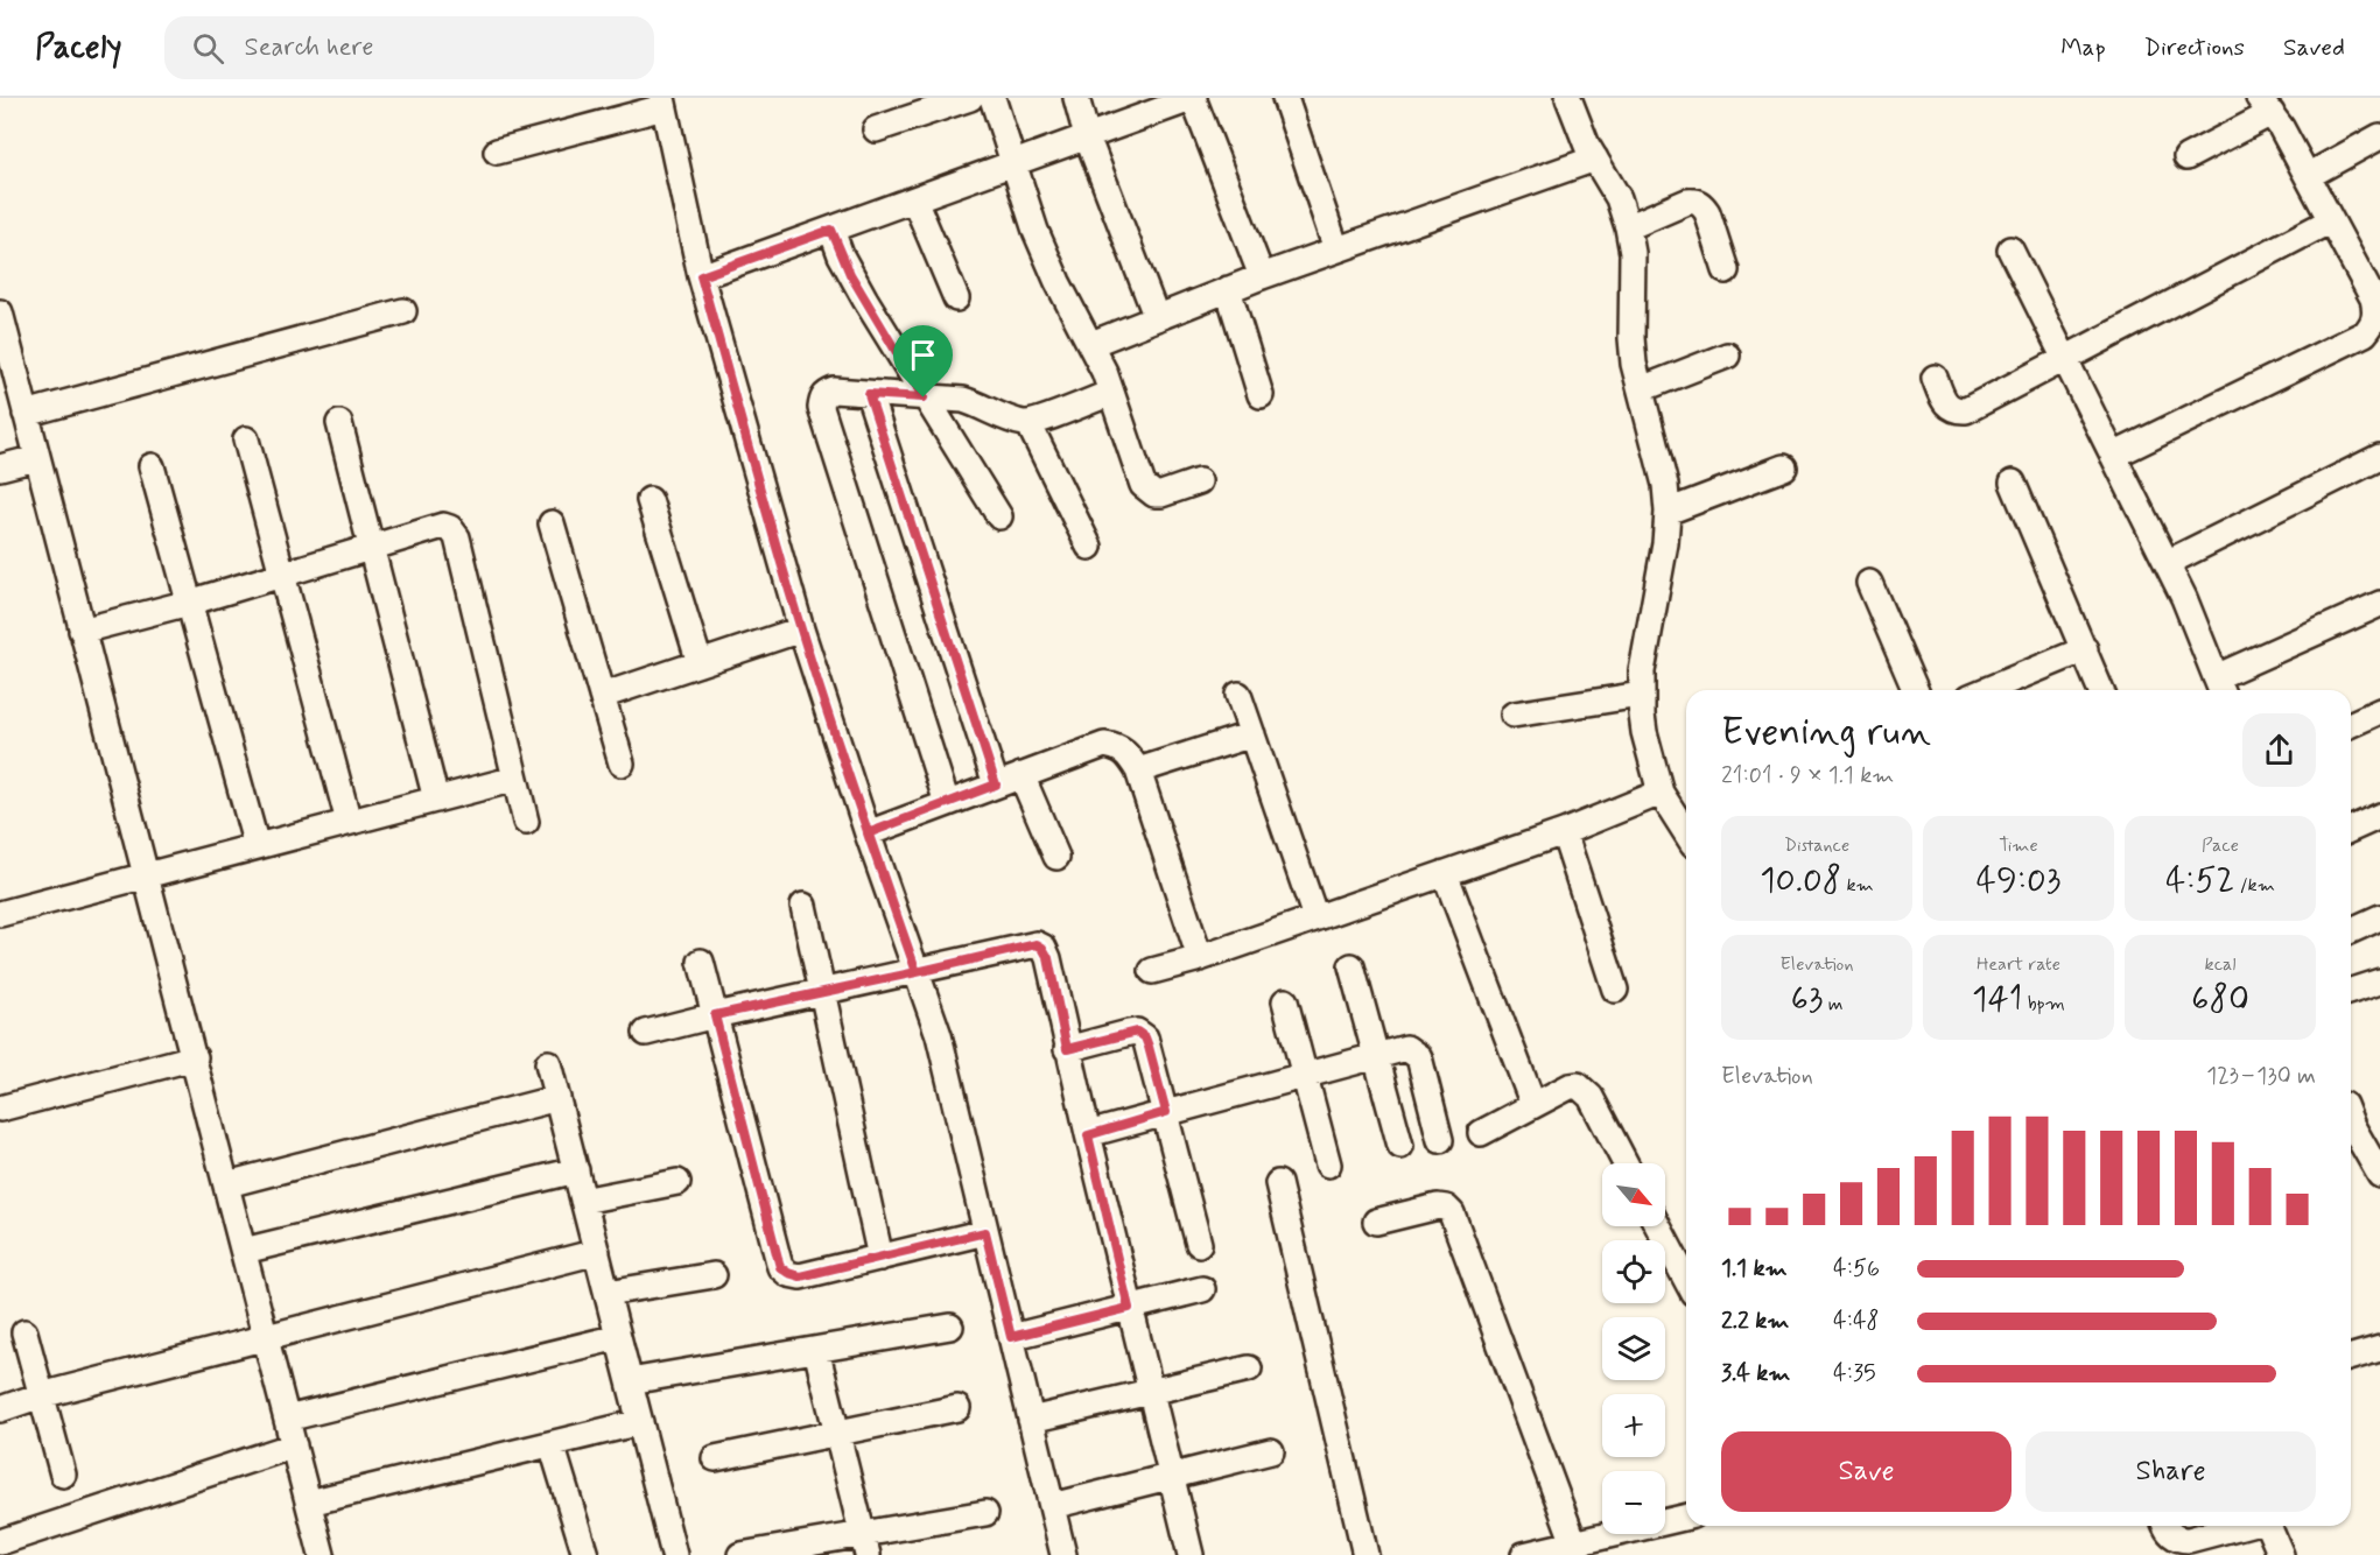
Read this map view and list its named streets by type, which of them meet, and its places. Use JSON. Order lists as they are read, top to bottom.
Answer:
{
  "north": "bottom right",
  "page": {
    "header": "Pacely",
    "search": "Search here",
    "nav": ["Map", "Directions", "Saved"],
    "heading": ["Evening run", "21:01 · 9 × 1.1 km"],
    "stats": [
      ["Distance", "10.08 km"],
      ["Time", "49:03"],
      ["Pace", "4:52 /km"],
      ["Elevation", "63 m"],
      ["Heart rate", "141 bpm"],
      ["kcal", "680"]
    ],
    "chart": ["Elevation", "123–130 m"],
    "map_buttons": ["+", "−"],
    "list": [
      {
        "name": "1.1 km",
        "note": "4:56"
      },
      {
        "name": "2.2 km",
        "note": "4:48"
      },
      {
        "name": "3.4 km",
        "note": "4:35"
      }
    ],
    "buttons": ["Save", "Share"]
  }
}
